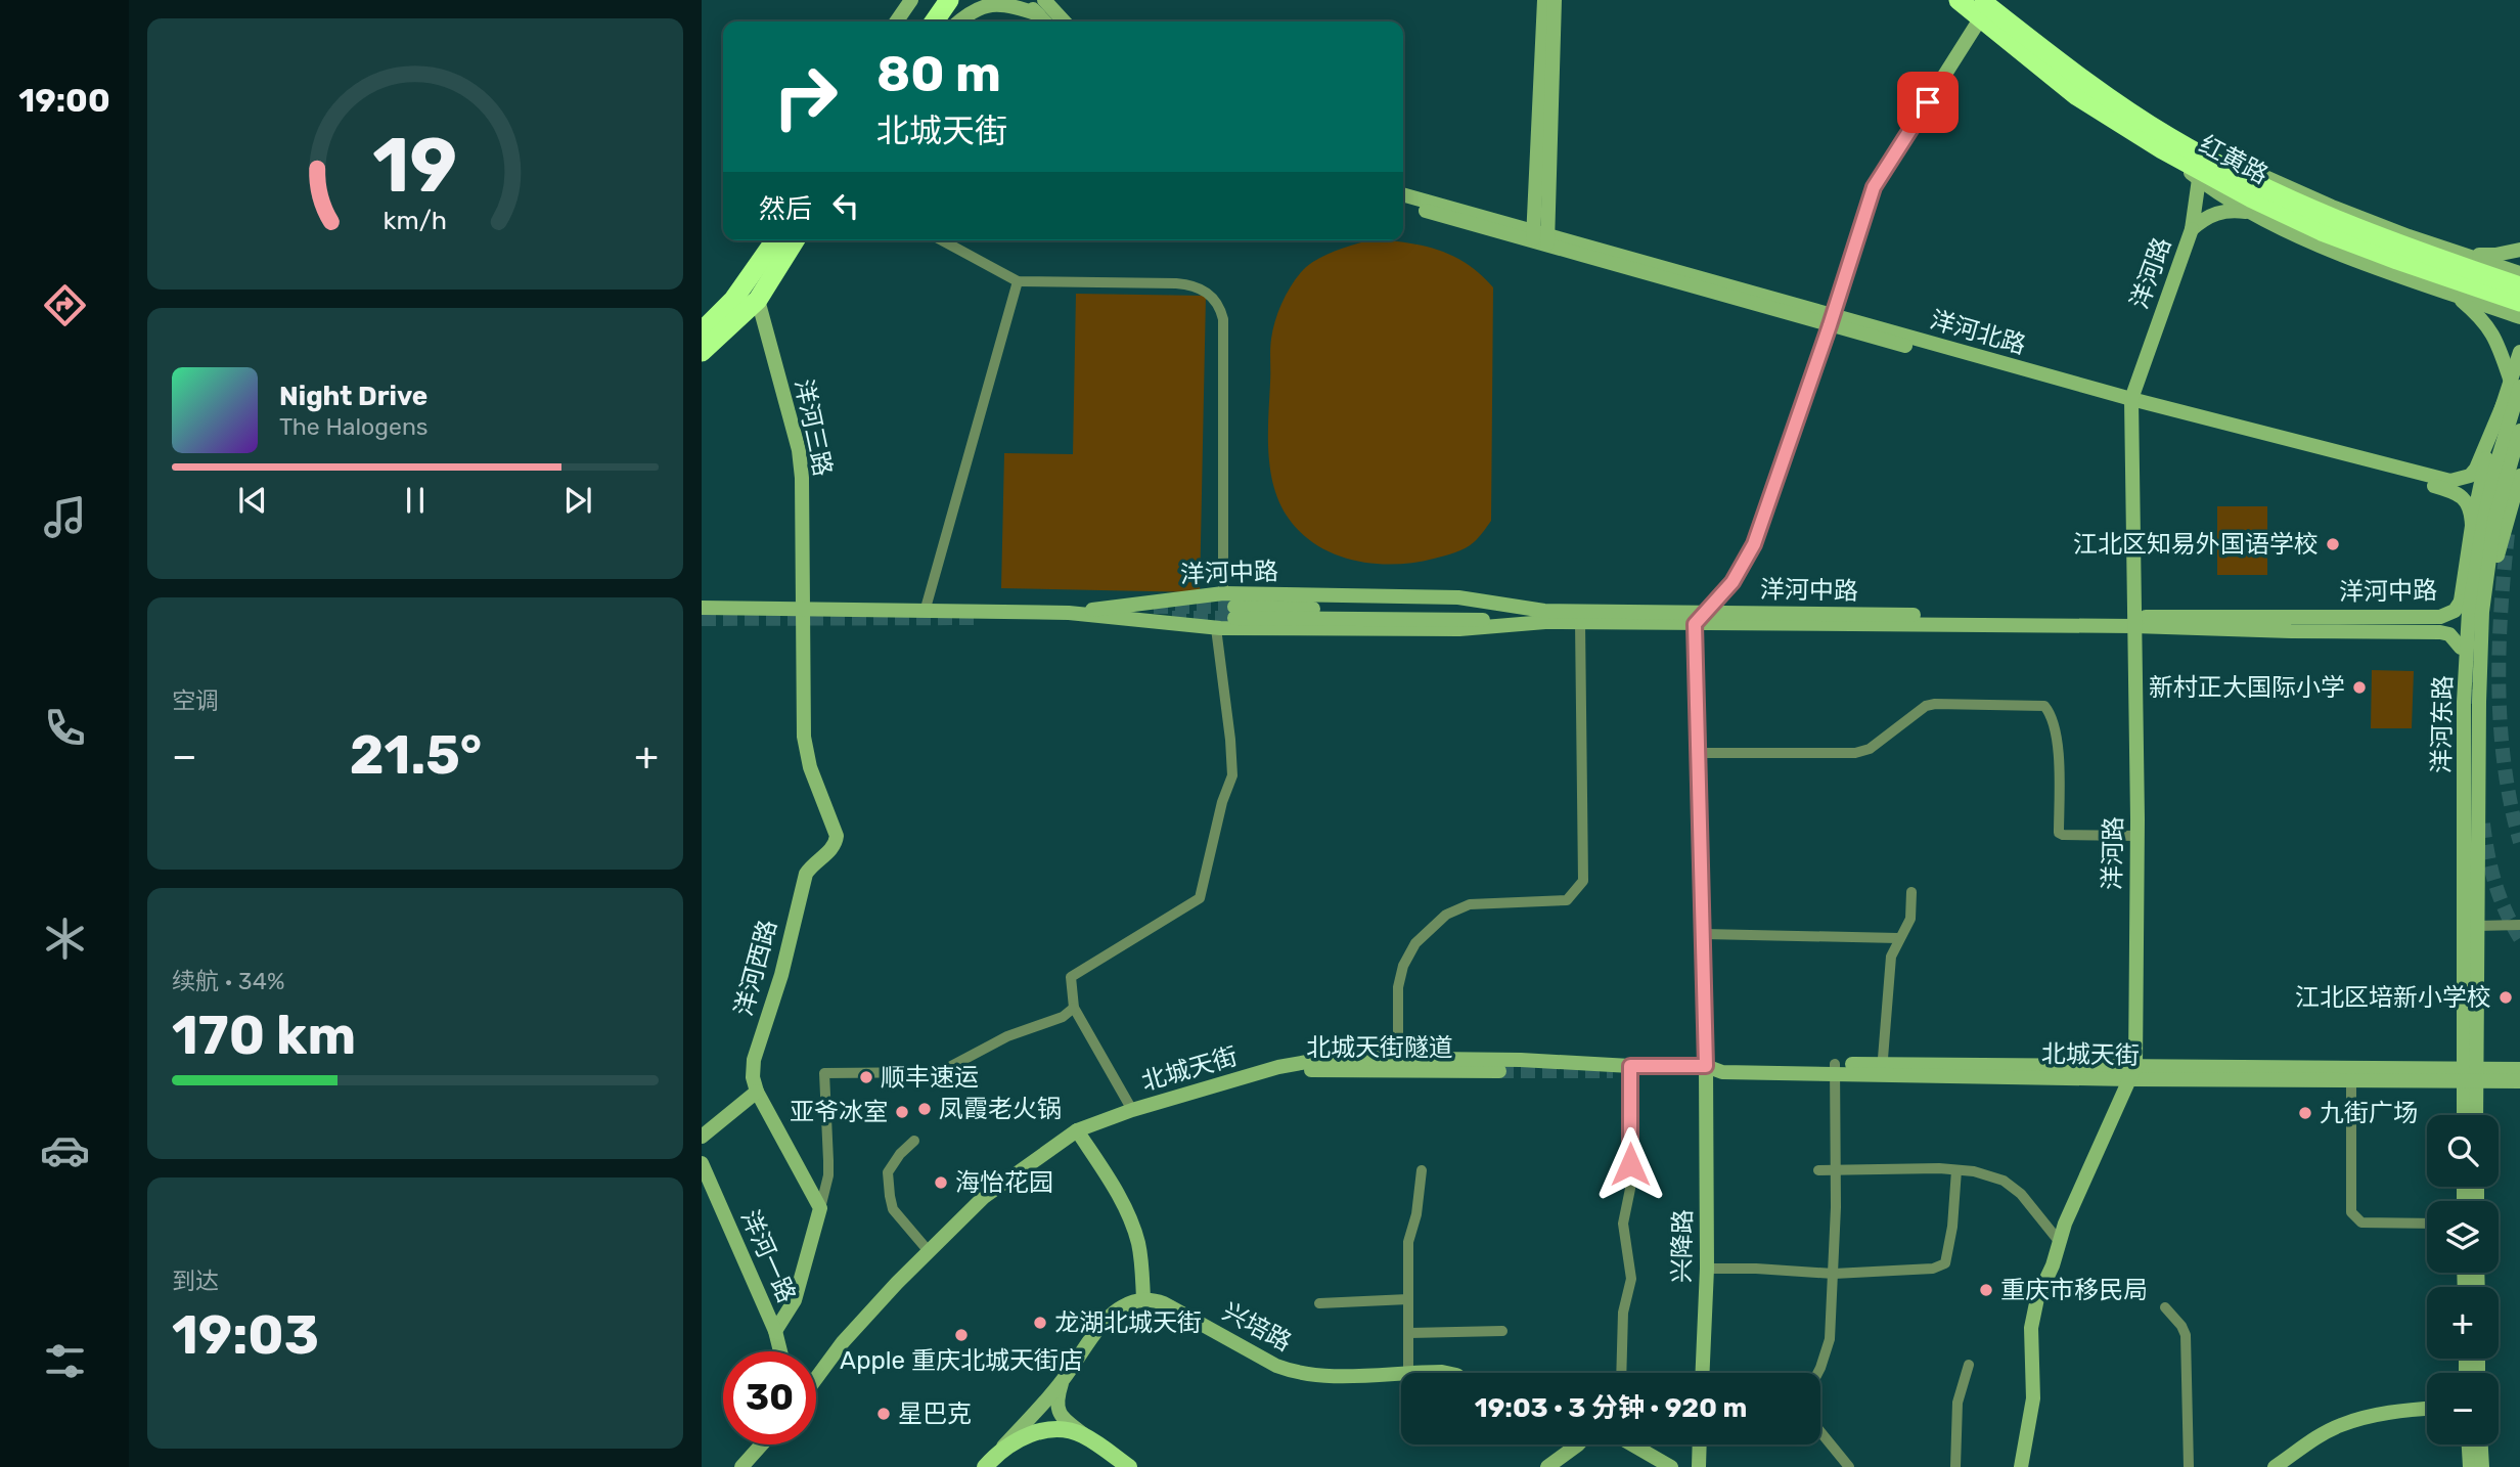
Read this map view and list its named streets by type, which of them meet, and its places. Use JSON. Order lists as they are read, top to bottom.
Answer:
{
  "streets": {
    "highway": ["红黄路"],
    "street": [
      "洋河路",
      "洋河北路",
      "洋河三路",
      "洋河中路",
      "洋河东路",
      "洋河西路",
      "北城天街隧道",
      "北城天街",
      "兴降路",
      "洋河一路",
      "兴培路"
    ]
  },
  "crossings": [
    ["洋河路", "洋河北路"],
    ["洋河路", "洋河中路"],
    ["洋河路", "北城天街"],
    ["洋河三路", "洋河中路"],
    ["洋河三路", "洋河西路"],
    ["洋河中路", "洋河西路"],
    ["洋河中路", "兴降路"],
    ["洋河东路", "北城天街"],
    ["北城天街隧道", "北城天街"],
    ["北城天街", "兴降路"]
  ],
  "places": [
    "江北区知易外国语学校",
    "新村正大国际小学",
    "江北区培新小学校",
    "顺丰速运",
    "凤霞老火锅",
    "亚爷冰室",
    "九街广场",
    "海怡花园",
    "重庆市移民局",
    "龙湖北城天街",
    "Apple 重庆北城天街店",
    "星巴克"
  ],
  "page": {
    "tabs": "19:00",
    "turn": ["80 m", "北城天街"],
    "then": "然后",
    "song": ["Night Drive", "The Halogens"],
    "tile": [
      "空调",
      ["续航 · 34%", "170 km"],
      ["到达", "19:03"]
    ],
    "heat": ["−", "21.5°", "+"],
    "map_buttons": ["+", "−"],
    "limit": "30",
    "trip": "19:03 · 3 分钟 · 920 m",
    "gauge": ["19", "km/h"]
  }
}
